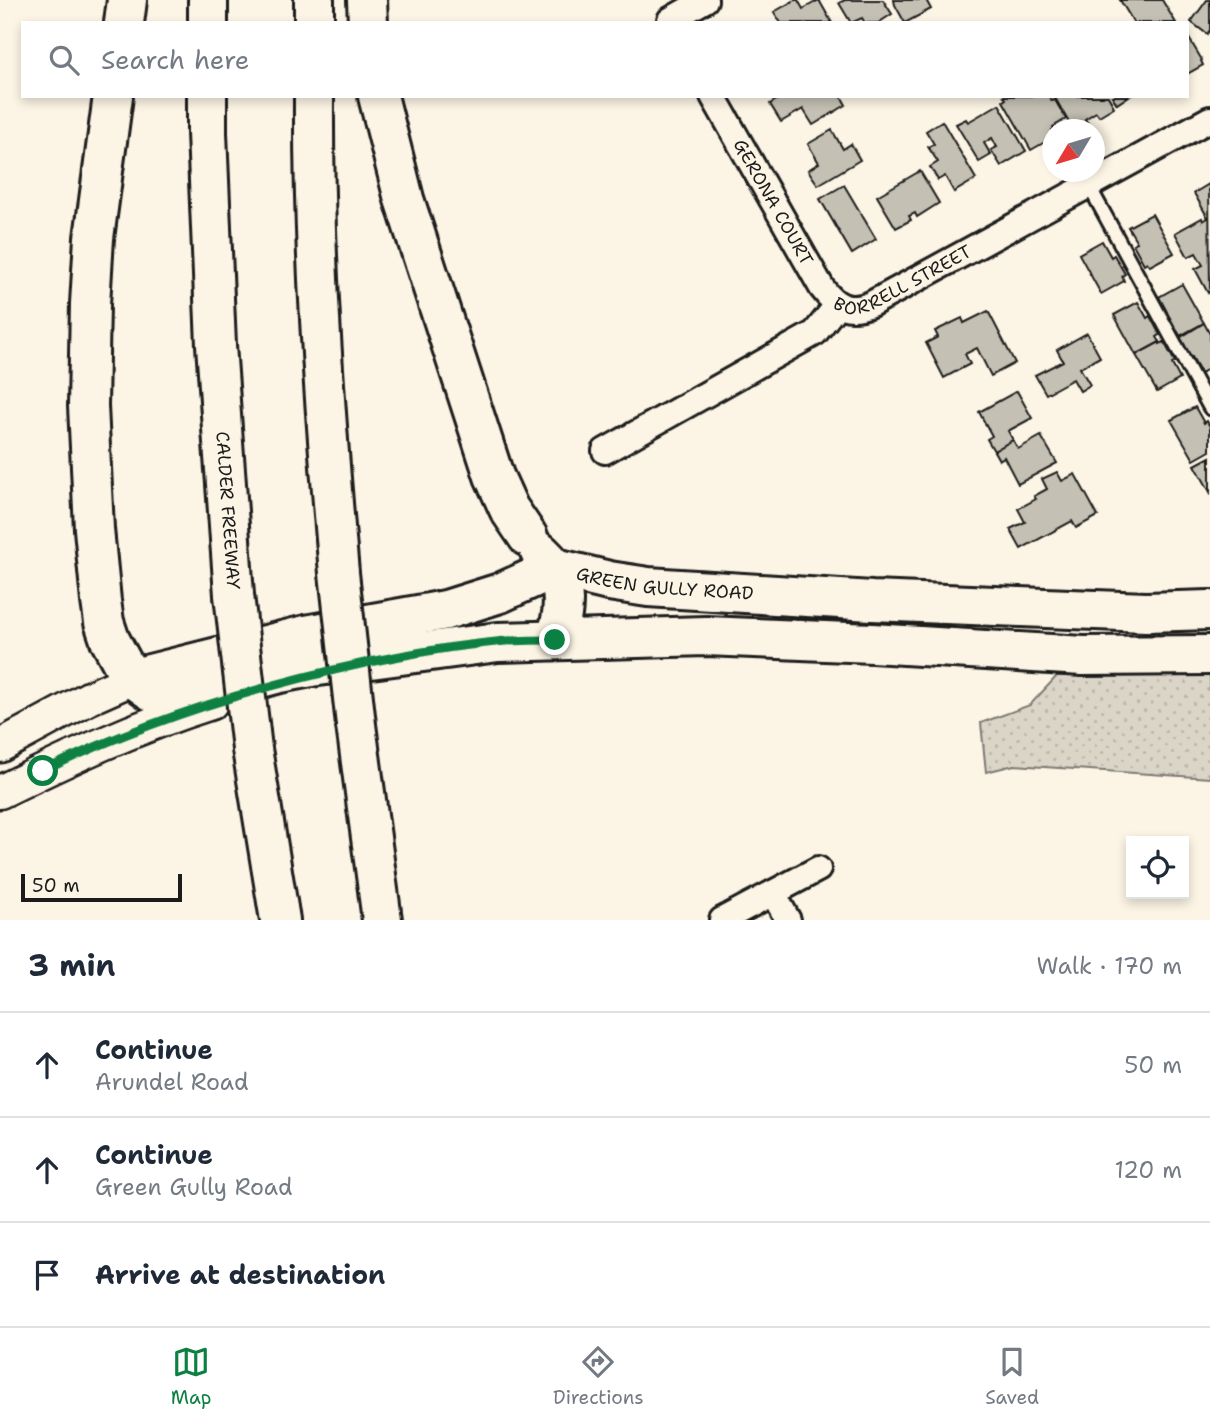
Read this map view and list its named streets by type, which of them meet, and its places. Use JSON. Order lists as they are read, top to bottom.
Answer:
{
  "streets": {
    "main road": ["CALDER FREEWAY", "GREEN GULLY ROAD"],
    "street": ["GERONA COURT", "BORRELL STREET"]
  },
  "crossings": [
    ["GERONA COURT", "BORRELL STREET"]
  ],
  "scale_bar": "50 m",
  "north": "bottom left",
  "page": {
    "search": "Search here",
    "scale": "50 m",
    "heading": ["3 min", "Walk · 170 m"],
    "list": [
      ["Continue", "Arundel Road", "50 m"],
      ["Continue", "Green Gully Road", "120 m"],
      "Arrive at destination"
    ],
    "nav": ["Map", "Directions", "Saved"]
  }
}
